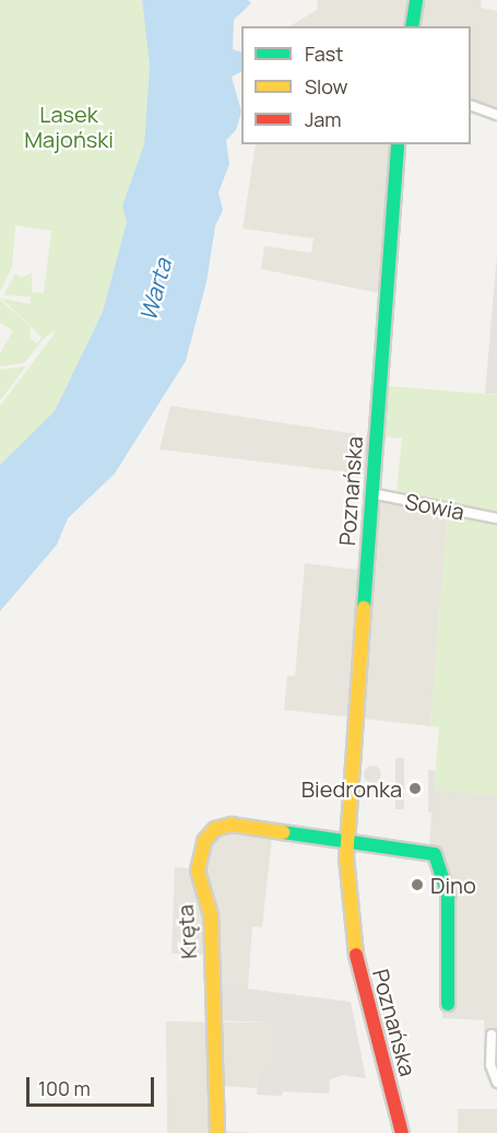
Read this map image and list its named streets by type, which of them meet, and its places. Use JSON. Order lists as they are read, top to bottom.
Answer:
{
  "streets": {
    "street": ["Poznańska", "Sowia", "Kręta"]
  },
  "crossings": [
    ["Poznańska", "Sowia"],
    ["Poznańska", "Kręta"]
  ],
  "water": ["Warta"],
  "parks": ["Lasek Majoński"],
  "places": ["Biedronka", "Dino"],
  "legend": ["Fast", "Slow", "Jam"],
  "scale_bar": "100 m"
}
